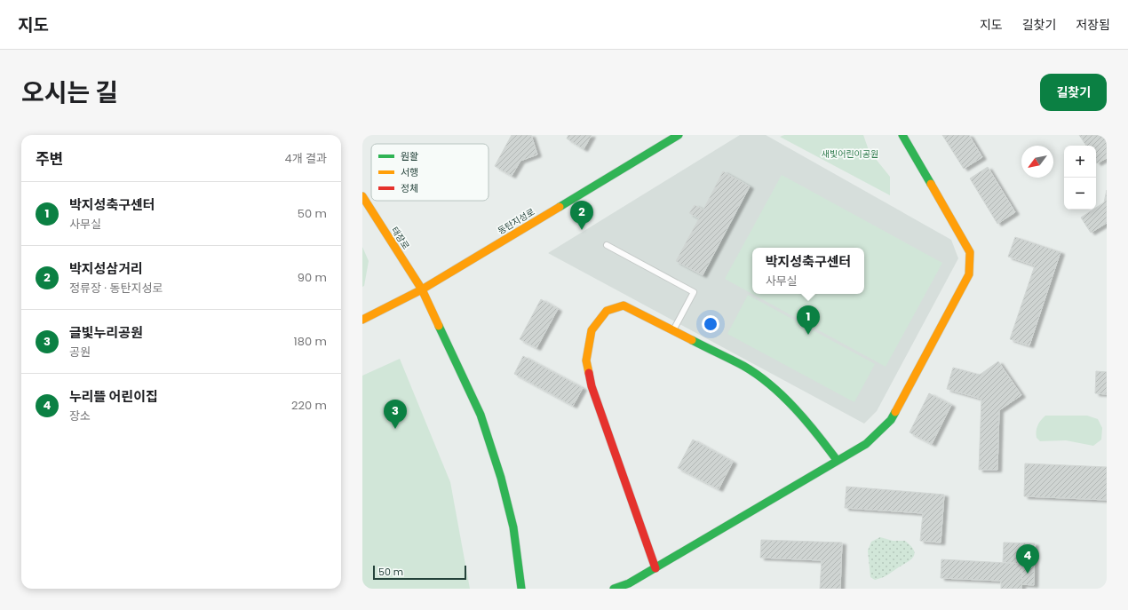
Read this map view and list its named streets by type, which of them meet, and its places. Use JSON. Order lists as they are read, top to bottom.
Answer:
{
  "streets": {
    "street": ["동탄지성로", "태장로"]
  },
  "crossings": [
    ["동탄지성로", "태장로"]
  ],
  "parks": ["새빛어린이공원"],
  "legend": ["원활", "서행", "정체"],
  "scale_bar": "50 m",
  "north": "bottom left",
  "page": {
    "header": "지도",
    "nav": ["지도", "길찾기", "저장됨"],
    "title": "오시는 길",
    "buttons": "길찾기",
    "heading": ["주변", "4개 결과"],
    "map_buttons": ["+", "−"],
    "list": [
      {
        "mark": "1",
        "name": "박지성축구센터",
        "note": "사무실",
        "value": "50 m"
      },
      {
        "mark": "2",
        "name": "박지성삼거리",
        "note": "정류장 · 동탄지성로",
        "value": "90 m"
      },
      {
        "mark": "3",
        "name": "글빛누리공원",
        "note": "공원",
        "value": "180 m"
      },
      {
        "mark": "4",
        "name": "누리뜰 어린이집",
        "note": "장소",
        "value": "220 m"
      }
    ],
    "pins": [
      "2",
      "1",
      "3",
      "4"
    ],
    "popup": ["박지성축구센터", "사무실"],
    "scale": "50 m"
  }
}
